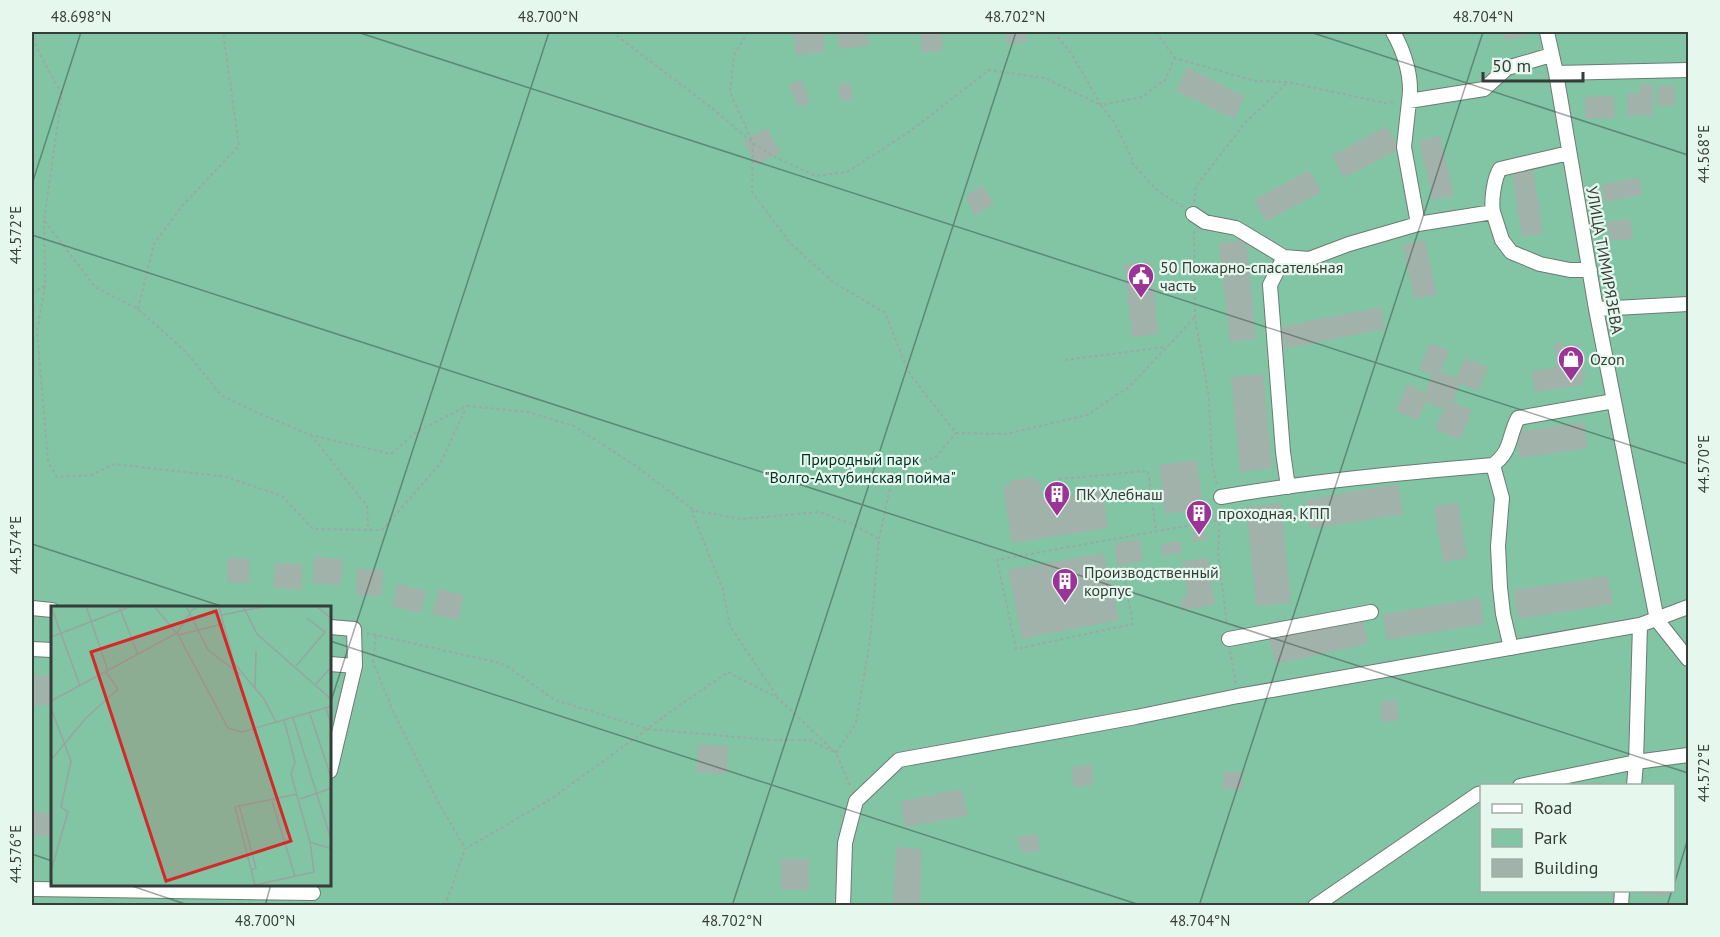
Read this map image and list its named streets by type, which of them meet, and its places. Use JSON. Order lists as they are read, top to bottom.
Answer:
{
  "streets": {
    "street": ["УЛИЦА ТИМИРЯЗЕВА"]
  },
  "parks": ["Природный парк \"Волго-Ахтубинская пойма\""],
  "places": {
    "public building": ["50 Пожарно-спасательная часть"],
    "shop": ["Ozon"],
    "building": ["ПК Хлебнаш", "проходная, КПП", "Производственный корпус"]
  },
  "legend": ["Road", "Park", "Building"],
  "scale_bar": "50 m",
  "coordinates": [
    "48.698°N",
    "48.700°N",
    "48.702°N",
    "48.704°N",
    "44.568°E",
    "44.572°E",
    "44.570°E",
    "44.574°E",
    "44.576°E"
  ]
}
